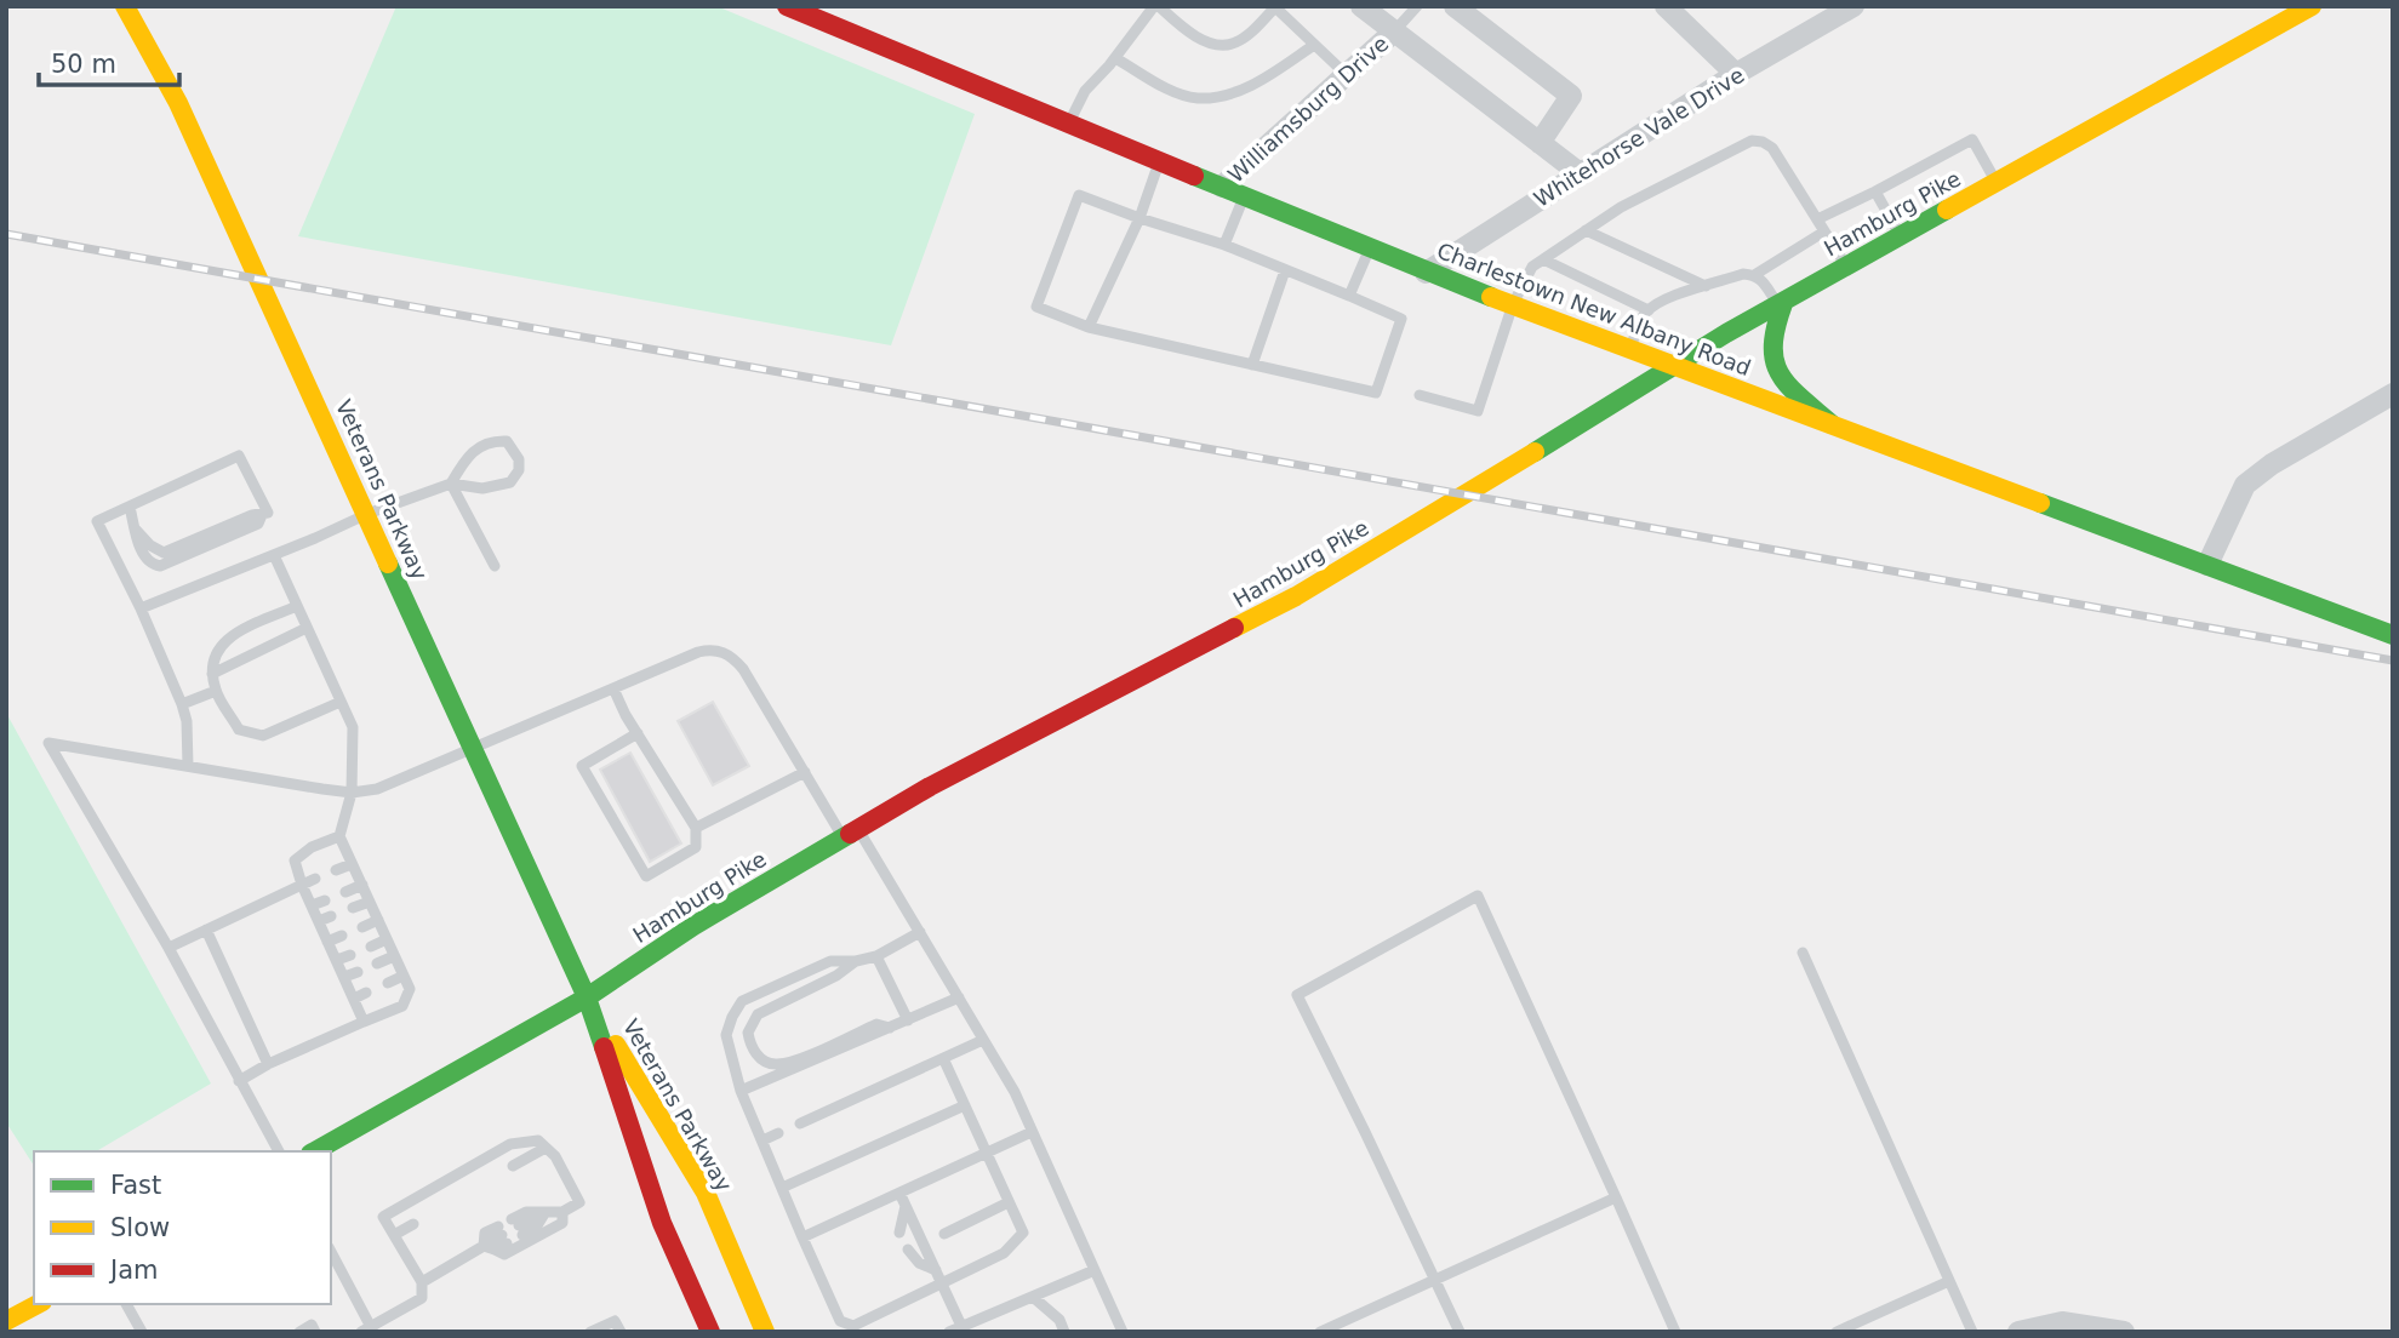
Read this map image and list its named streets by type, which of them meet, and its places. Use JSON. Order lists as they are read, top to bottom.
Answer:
{
  "streets": {
    "main road": ["Hamburg Pike", "Charlestown New Albany Road", "Veterans Parkway"],
    "street": ["Williamsburg Drive", "Whitehorse Vale Drive"]
  },
  "crossings": [
    ["Williamsburg Drive", "Whitehorse Vale Drive"],
    ["Williamsburg Drive", "Charlestown New Albany Road"],
    ["Whitehorse Vale Drive", "Charlestown New Albany Road"],
    ["Hamburg Pike", "Charlestown New Albany Road"],
    ["Hamburg Pike", "Veterans Parkway"]
  ],
  "legend": ["Fast", "Slow", "Jam"],
  "scale_bar": "50 m"
}
